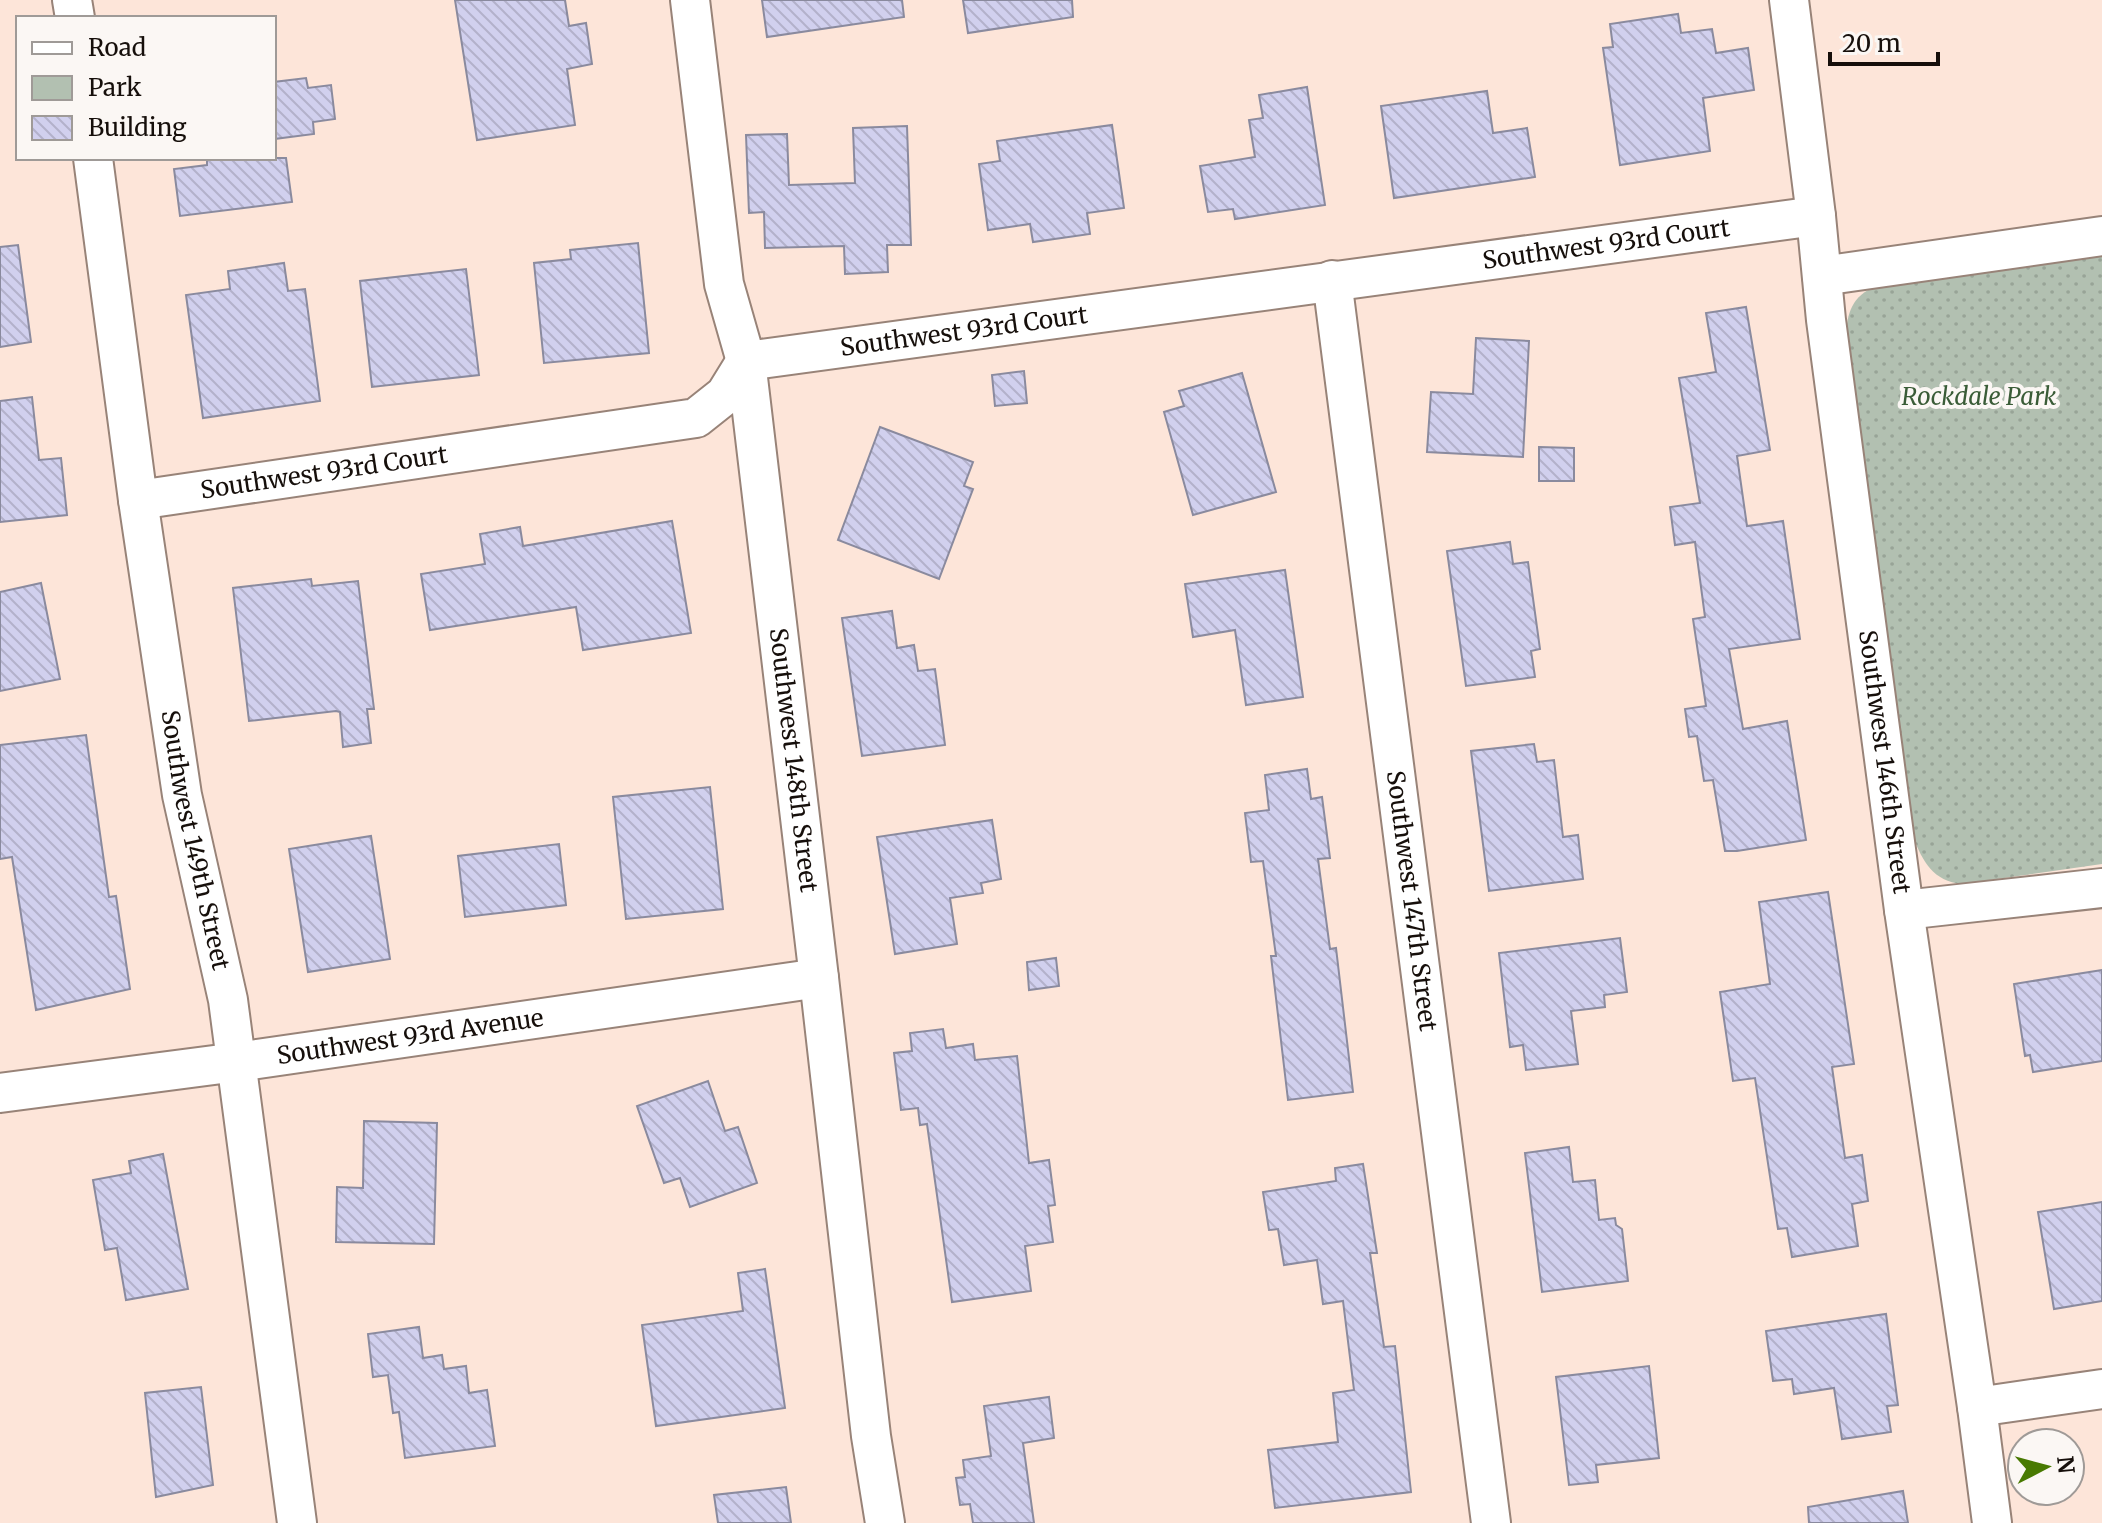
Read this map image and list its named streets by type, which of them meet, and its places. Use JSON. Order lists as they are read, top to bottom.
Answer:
{
  "streets": {
    "street": [
      "Southwest 93rd Court",
      "Southwest 148th Street",
      "Southwest 146th Street",
      "Southwest 149th Street",
      "Southwest 147th Street",
      "Southwest 93rd Avenue"
    ]
  },
  "crossings": [
    ["Southwest 93rd Court", "Southwest 148th Street"],
    ["Southwest 93rd Court", "Southwest 146th Street"],
    ["Southwest 93rd Court", "Southwest 149th Street"],
    ["Southwest 93rd Court", "Southwest 147th Street"],
    ["Southwest 148th Street", "Southwest 93rd Avenue"],
    ["Southwest 149th Street", "Southwest 93rd Avenue"]
  ],
  "parks": ["Rockdale Park"],
  "legend": ["Road", "Park", "Building"],
  "scale_bar": "20 m",
  "north": "right"
}
